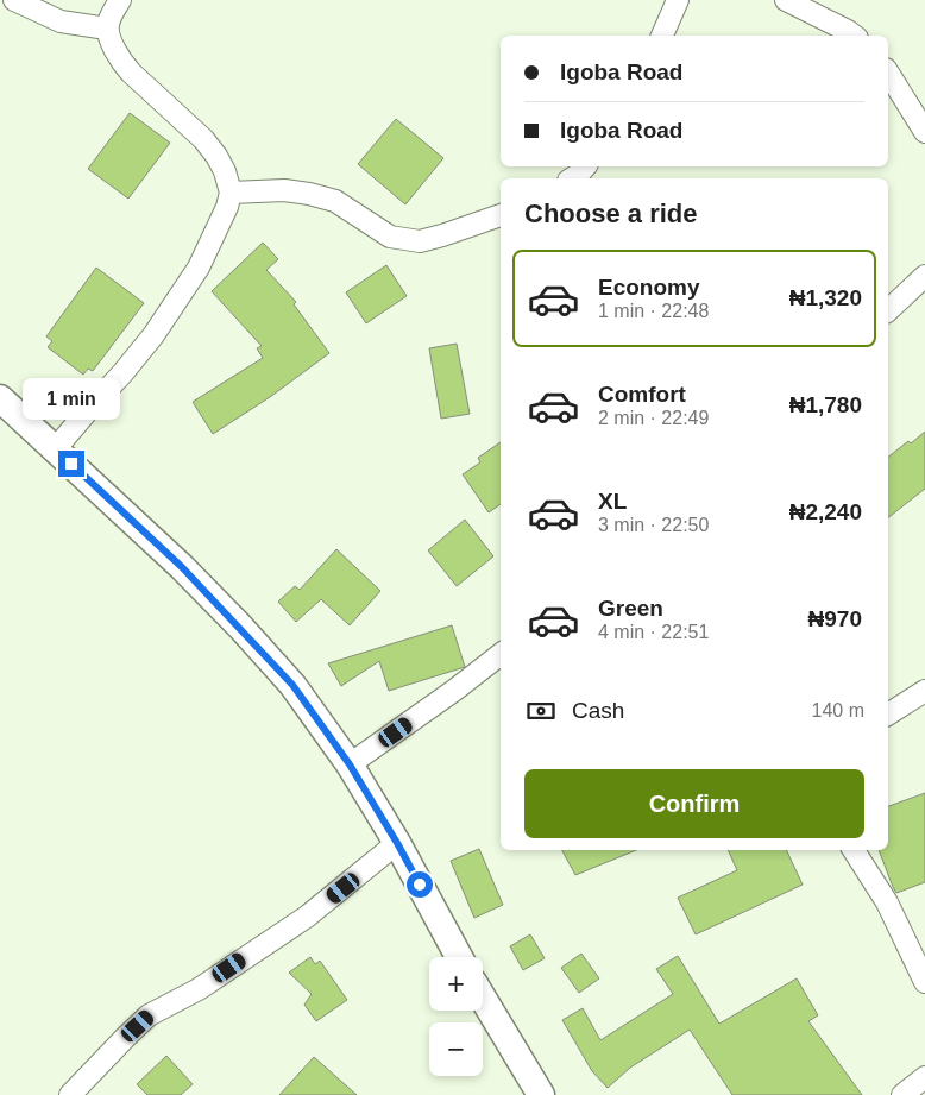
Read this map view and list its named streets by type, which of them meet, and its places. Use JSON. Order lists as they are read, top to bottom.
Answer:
{
  "page": {
    "banner": ["Igoba Road", "Igoba Road"],
    "heading": "Choose a ride",
    "list": [
      {
        "name": "Economy",
        "note": "1 min · 22:48",
        "value": "₦1,320"
      },
      {
        "name": "Comfort",
        "note": "2 min · 22:49",
        "value": "₦1,780"
      },
      {
        "name": "XL",
        "note": "3 min · 22:50",
        "value": "₦2,240"
      },
      {
        "name": "Green",
        "note": "4 min · 22:51",
        "value": "₦970"
      }
    ],
    "bubble": "1 min",
    "pay": ["Cash", "140 m"],
    "buttons": "Confirm",
    "map_buttons": ["+", "−"]
  }
}
